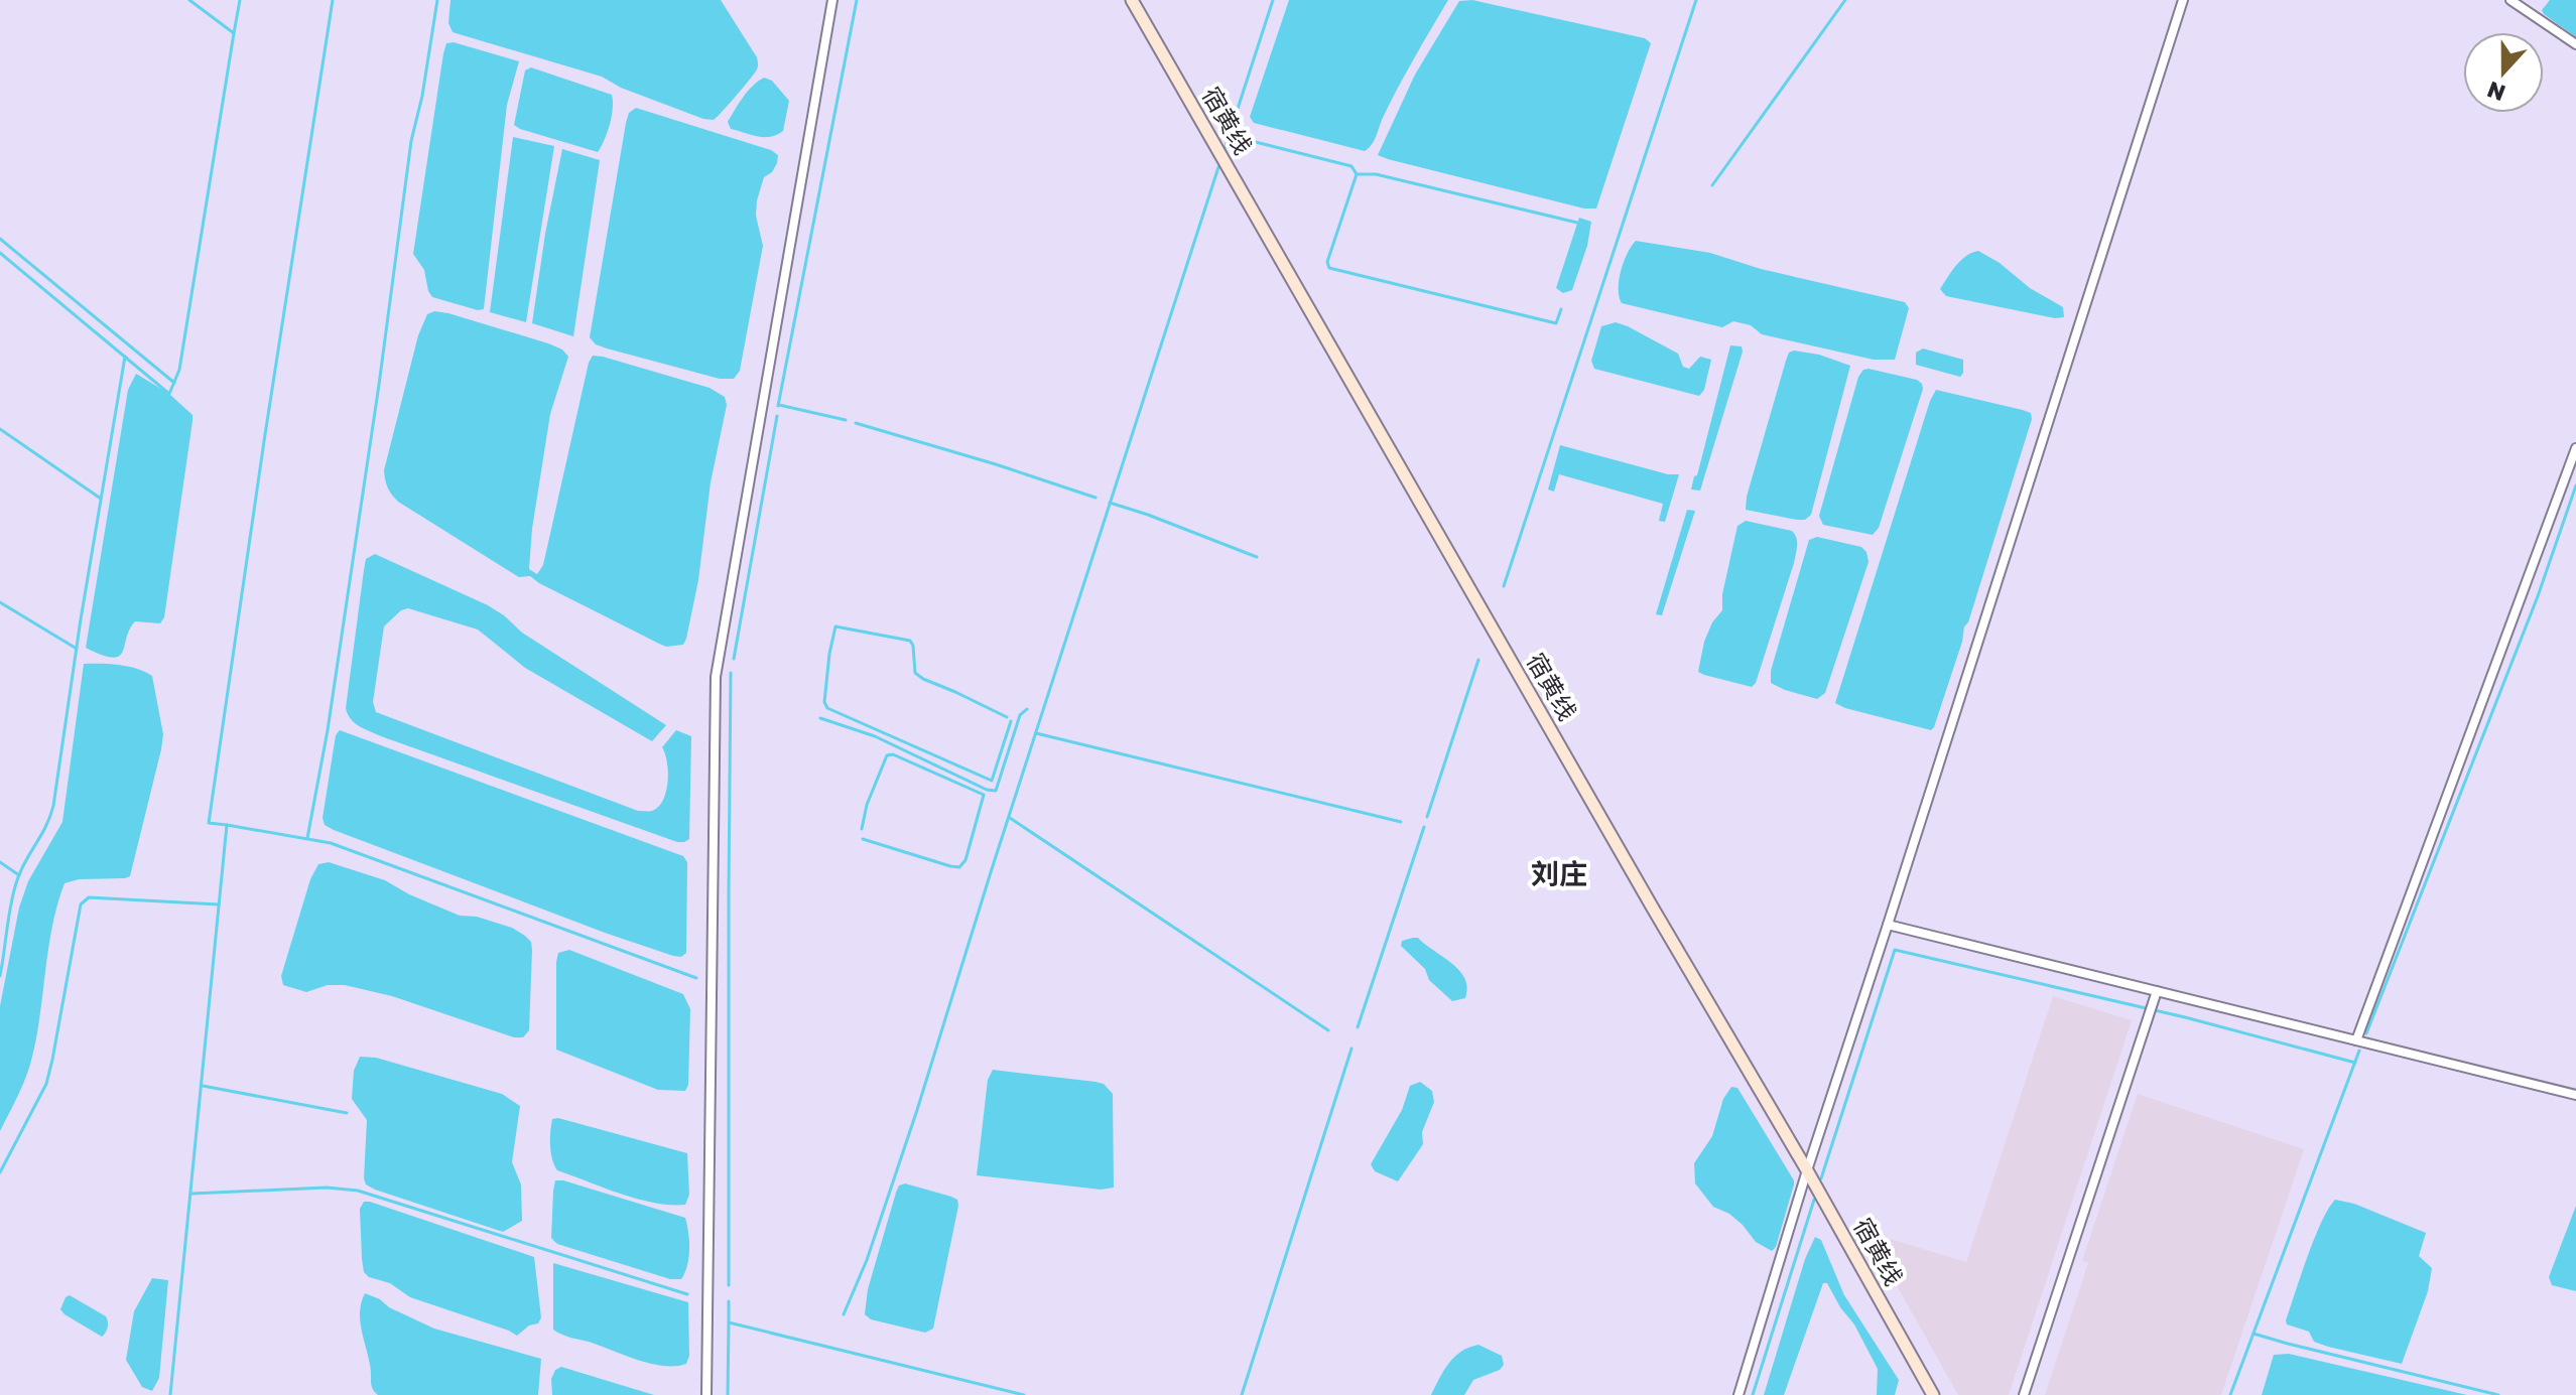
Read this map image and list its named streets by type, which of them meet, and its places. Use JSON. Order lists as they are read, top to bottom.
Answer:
{
  "streets": {
    "main road": ["宿黄线"]
  },
  "districts": ["刘庄"],
  "north": "bottom"
}
